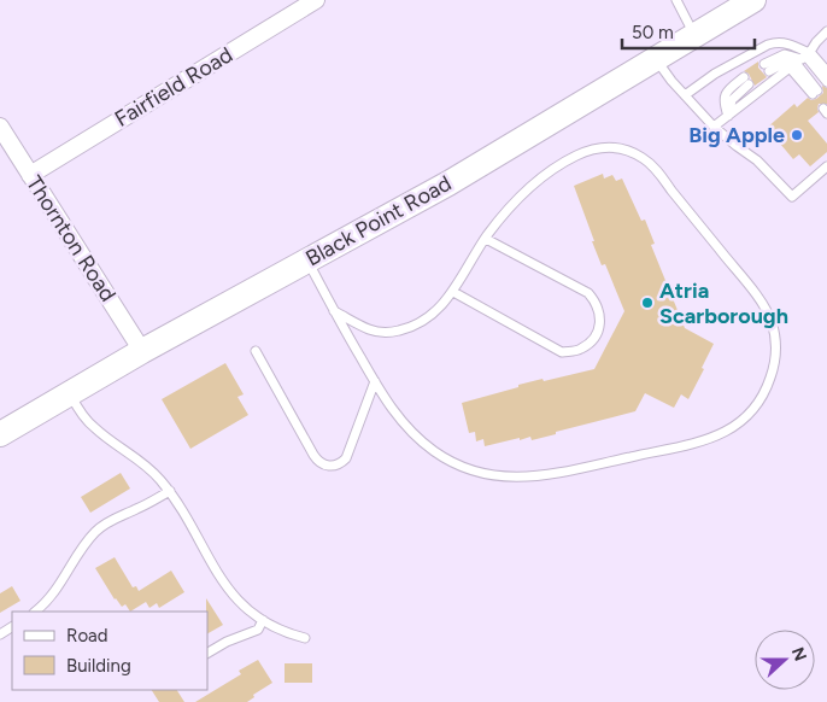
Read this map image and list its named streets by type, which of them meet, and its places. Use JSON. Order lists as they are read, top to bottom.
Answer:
{
  "streets": {
    "main road": ["Black Point Road"],
    "street": ["Fairfield Road", "Thornton Road"]
  },
  "crossings": [
    ["Fairfield Road", "Thornton Road"],
    ["Black Point Road", "Thornton Road"]
  ],
  "places": ["Big Apple", "Atria Scarborough"],
  "legend": ["Road", "Building"],
  "scale_bar": "50 m",
  "north": "right"
}
